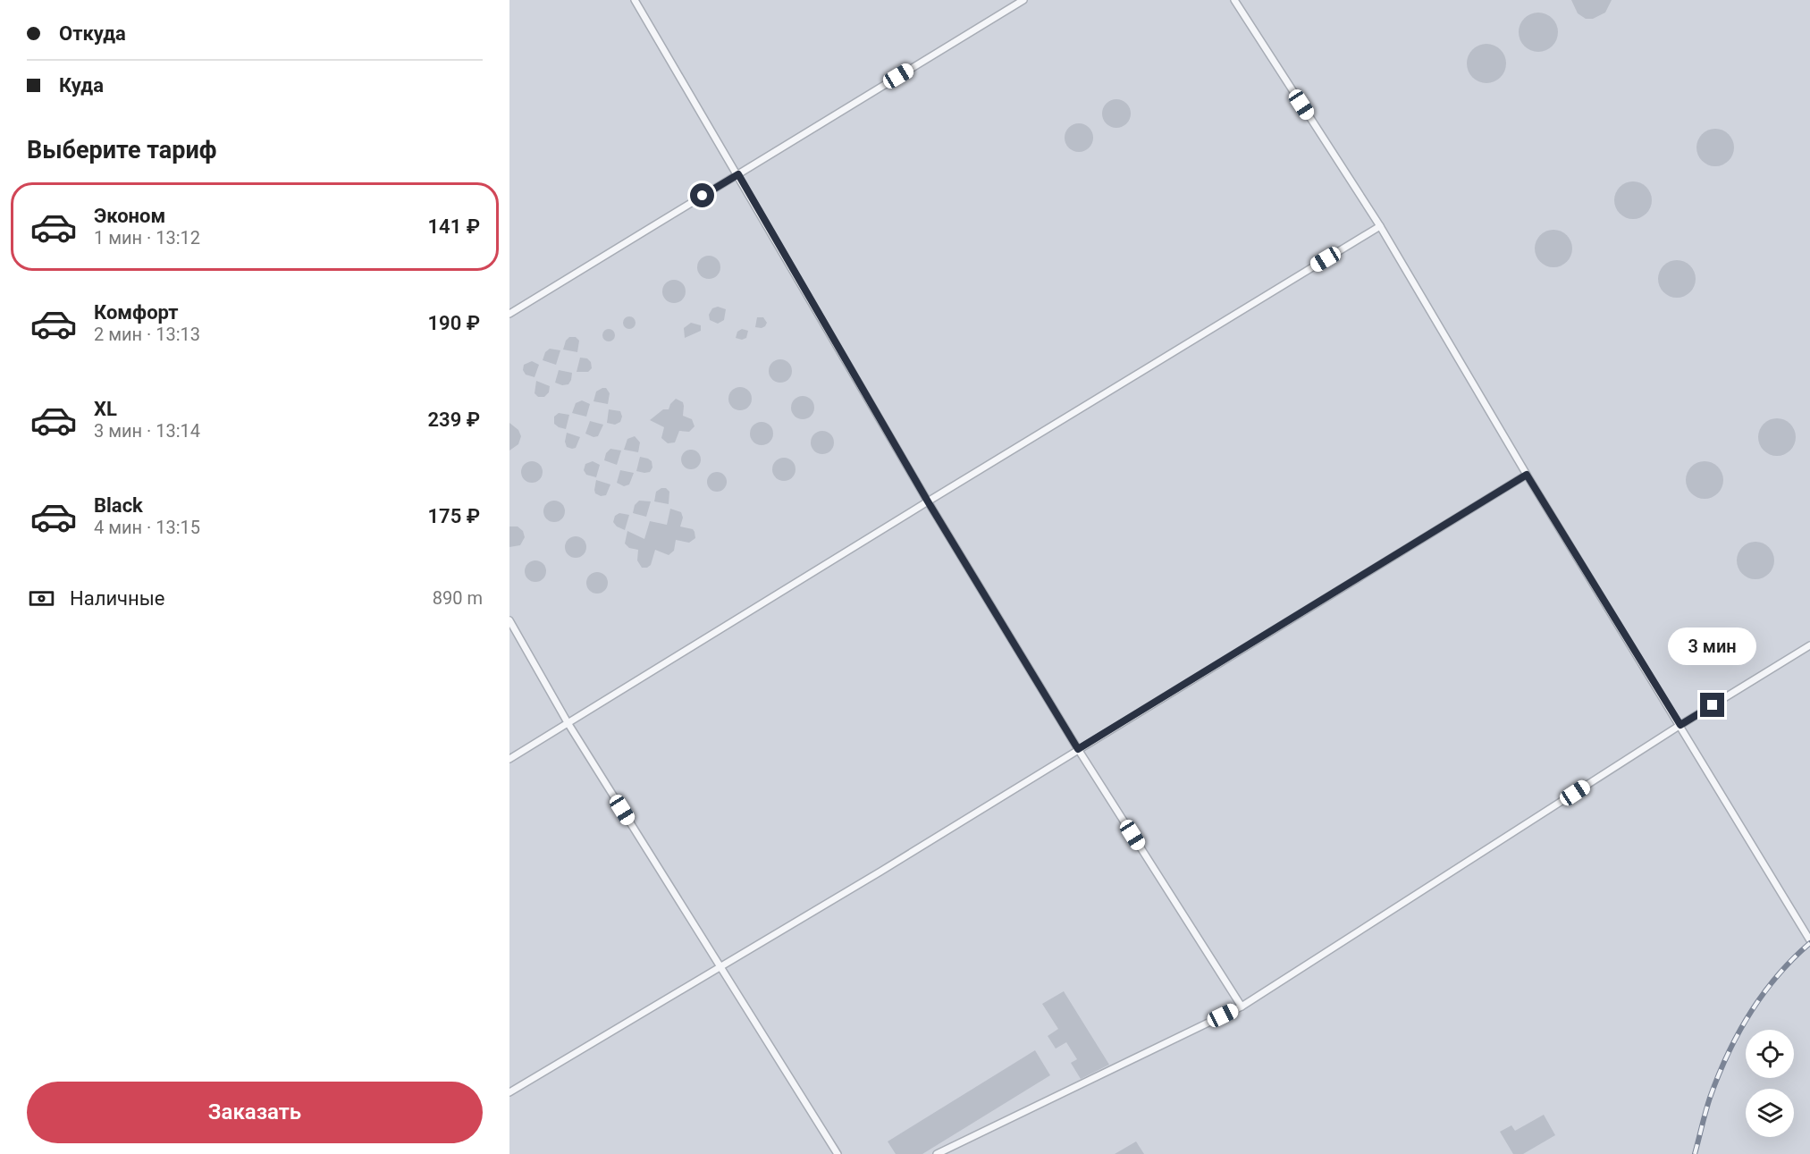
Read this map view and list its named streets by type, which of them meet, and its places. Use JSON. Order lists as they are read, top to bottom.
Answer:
{
  "page": {
    "banner": ["Откуда", "Куда"],
    "heading": "Выберите тариф",
    "list": [
      {
        "name": "Эконом",
        "note": "1 мин · 13:12",
        "value": "141 ₽"
      },
      {
        "name": "Комфорт",
        "note": "2 мин · 13:13",
        "value": "190 ₽"
      },
      {
        "name": "XL",
        "note": "3 мин · 13:14",
        "value": "239 ₽"
      },
      {
        "name": "Black",
        "note": "4 мин · 13:15",
        "value": "175 ₽"
      }
    ],
    "pay": ["Наличные", "890 m"],
    "bubble": "3 мин",
    "buttons": "Заказать"
  }
}
